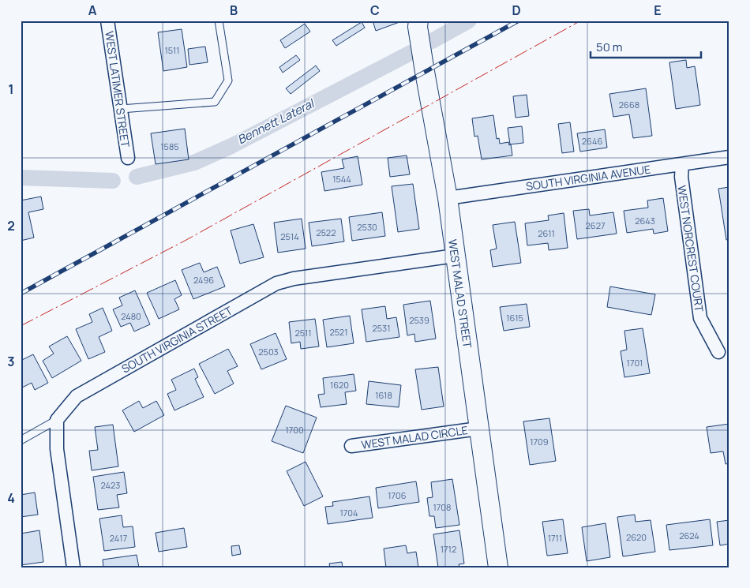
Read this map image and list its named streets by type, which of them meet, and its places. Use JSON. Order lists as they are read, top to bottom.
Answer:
{
  "streets": {
    "street": [
      "WEST LATIMER STREET",
      "SOUTH VIRGINIA AVENUE",
      "WEST NORCREST COURT",
      "WEST MALAD STREET",
      "SOUTH VIRGINIA STREET",
      "WEST MALAD CIRCLE"
    ]
  },
  "crossings": [
    ["SOUTH VIRGINIA AVENUE", "WEST NORCREST COURT"],
    ["SOUTH VIRGINIA AVENUE", "WEST MALAD STREET"],
    ["WEST MALAD STREET", "SOUTH VIRGINIA STREET"],
    ["WEST MALAD STREET", "WEST MALAD CIRCLE"]
  ],
  "water": ["Bennett Lateral"],
  "house_numbers": [
    "1511",
    "2668",
    "2646",
    "1585",
    "1544",
    "2643",
    "2627",
    "2530",
    "2522",
    "2611",
    "2514",
    "2496",
    "2480",
    "1615",
    "2539",
    "2531",
    "2521",
    "2511",
    "2503",
    "1701",
    "1620",
    "1618",
    "1700",
    "1709",
    "2423",
    "1706",
    "1708",
    "1704",
    "2624",
    "2620",
    "2417",
    "1711",
    "1712"
  ],
  "scale_bar": "50 m",
  "grid": {
    "columns": [
      "A",
      "B",
      "C",
      "D",
      "E"
    ],
    "rows": [
      "1",
      "2",
      "3",
      "4"
    ]
  }
}
